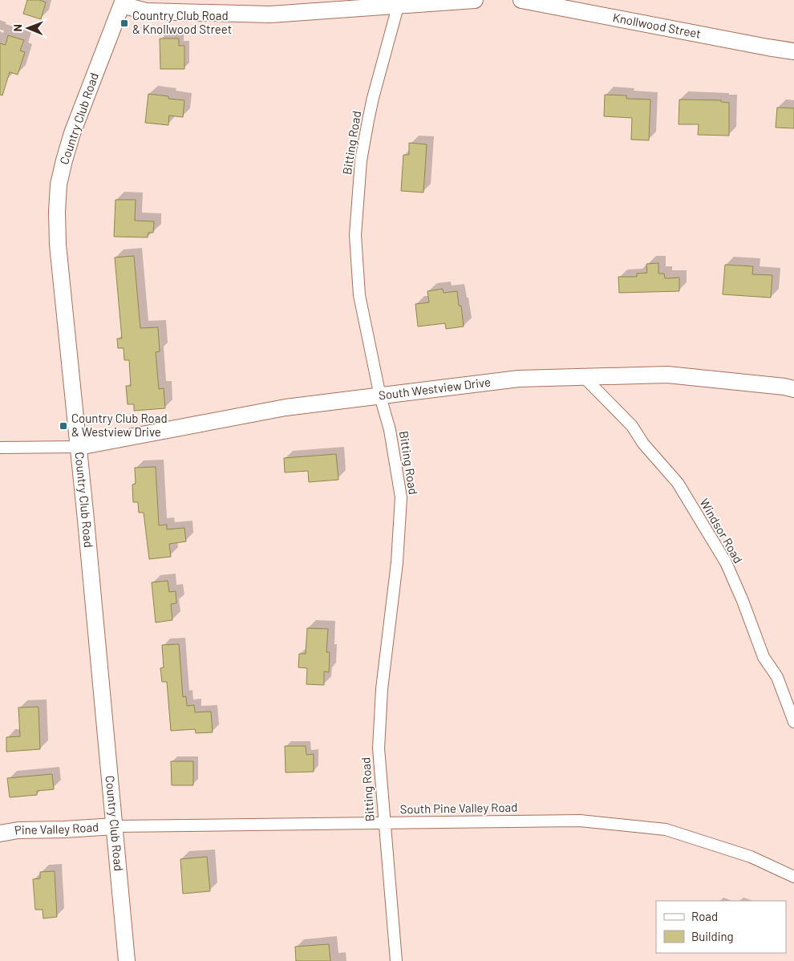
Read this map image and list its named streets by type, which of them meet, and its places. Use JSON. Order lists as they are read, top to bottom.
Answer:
{
  "streets": {
    "main road": [
      "Knollwood Street",
      "Country Club Road",
      "South Westview Drive",
      "Pine Valley Road"
    ],
    "street": ["Bitting Road", "Windsor Road", "South Pine Valley Road"]
  },
  "crossings": [
    ["Country Club Road", "South Westview Drive"],
    ["Country Club Road", "South Pine Valley Road"],
    ["Country Club Road", "Pine Valley Road"],
    ["Bitting Road", "South Westview Drive"],
    ["Bitting Road", "South Pine Valley Road"],
    ["South Westview Drive", "Windsor Road"],
    ["South Pine Valley Road", "Pine Valley Road"]
  ],
  "places": {
    "transit": ["Country Club Road & Knollwood Street", "Country Club Road & Westview Drive"]
  },
  "legend": ["Road", "Building"],
  "north": "left"
}
